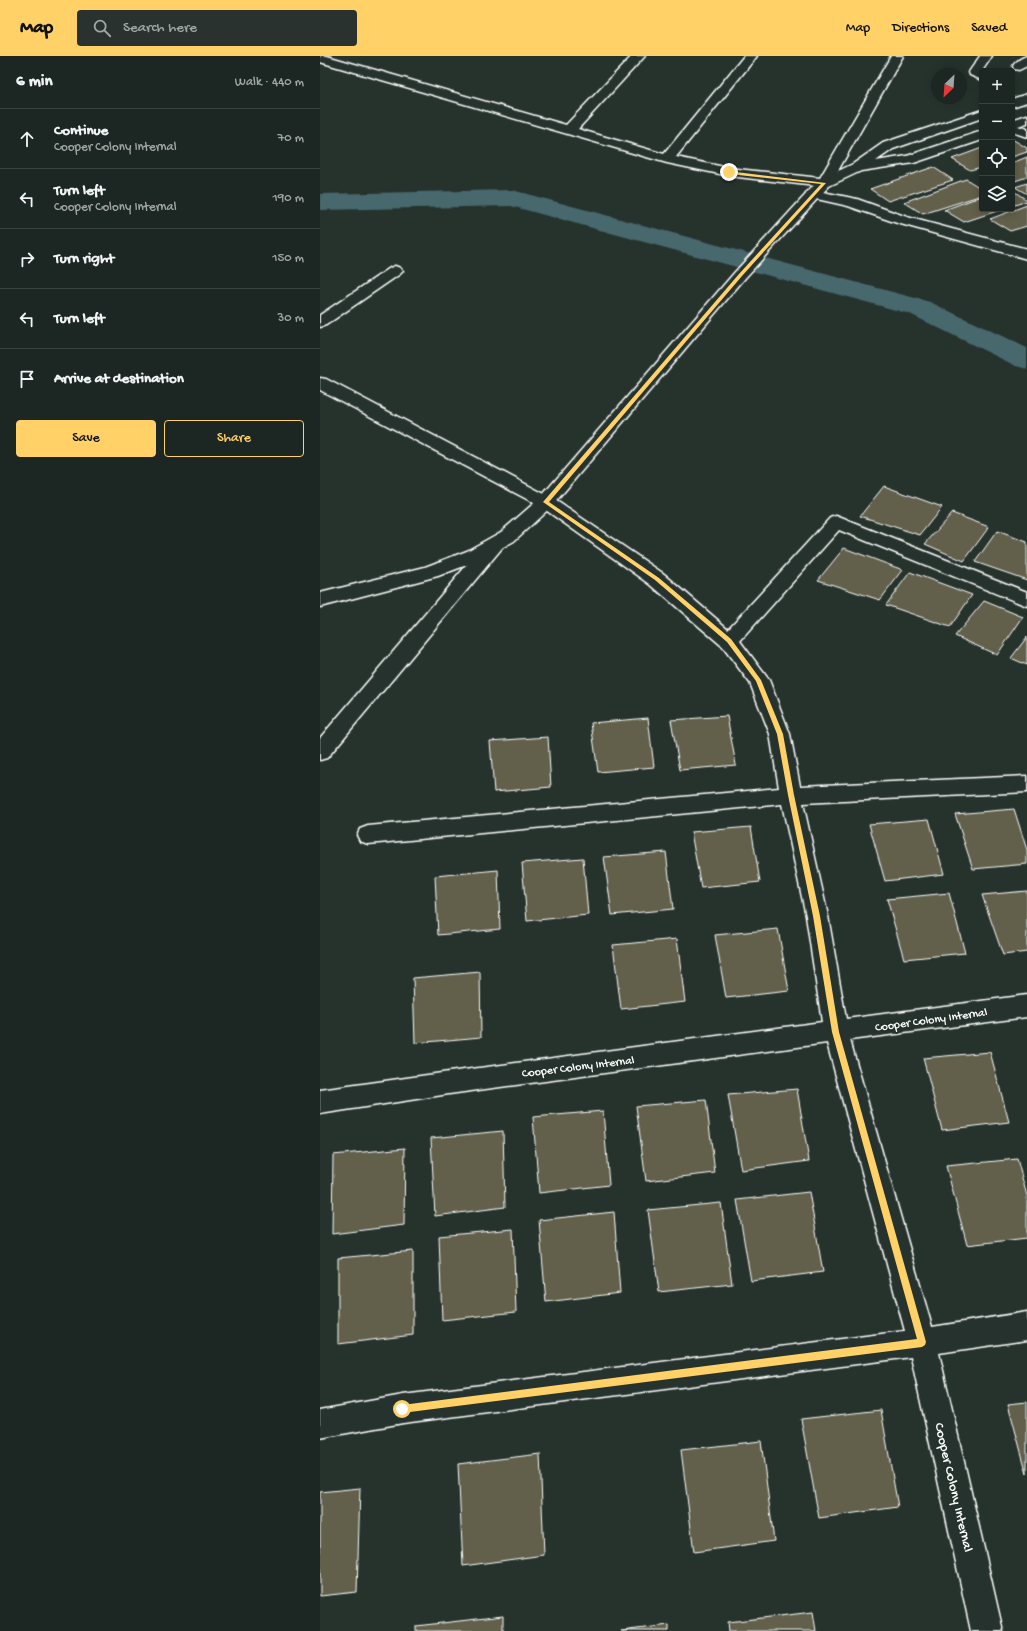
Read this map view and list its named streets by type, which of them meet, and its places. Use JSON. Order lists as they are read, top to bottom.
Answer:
{
  "streets": {
    "street": ["Cooper Colony Internal"]
  },
  "north": "bottom left",
  "page": {
    "header": "Map",
    "search": "Search here",
    "nav": ["Map", "Directions", "Saved"],
    "heading": ["6 min", "Walk · 440 m"],
    "map_buttons": ["+", "−"],
    "list": [
      ["Continue", "Cooper Colony Internal", "70 m"],
      ["Turn left", "Cooper Colony Internal", "190 m"],
      ["Turn right", "150 m"],
      ["Turn left", "30 m"],
      "Arrive at destination"
    ],
    "buttons": ["Save", "Share"]
  }
}
